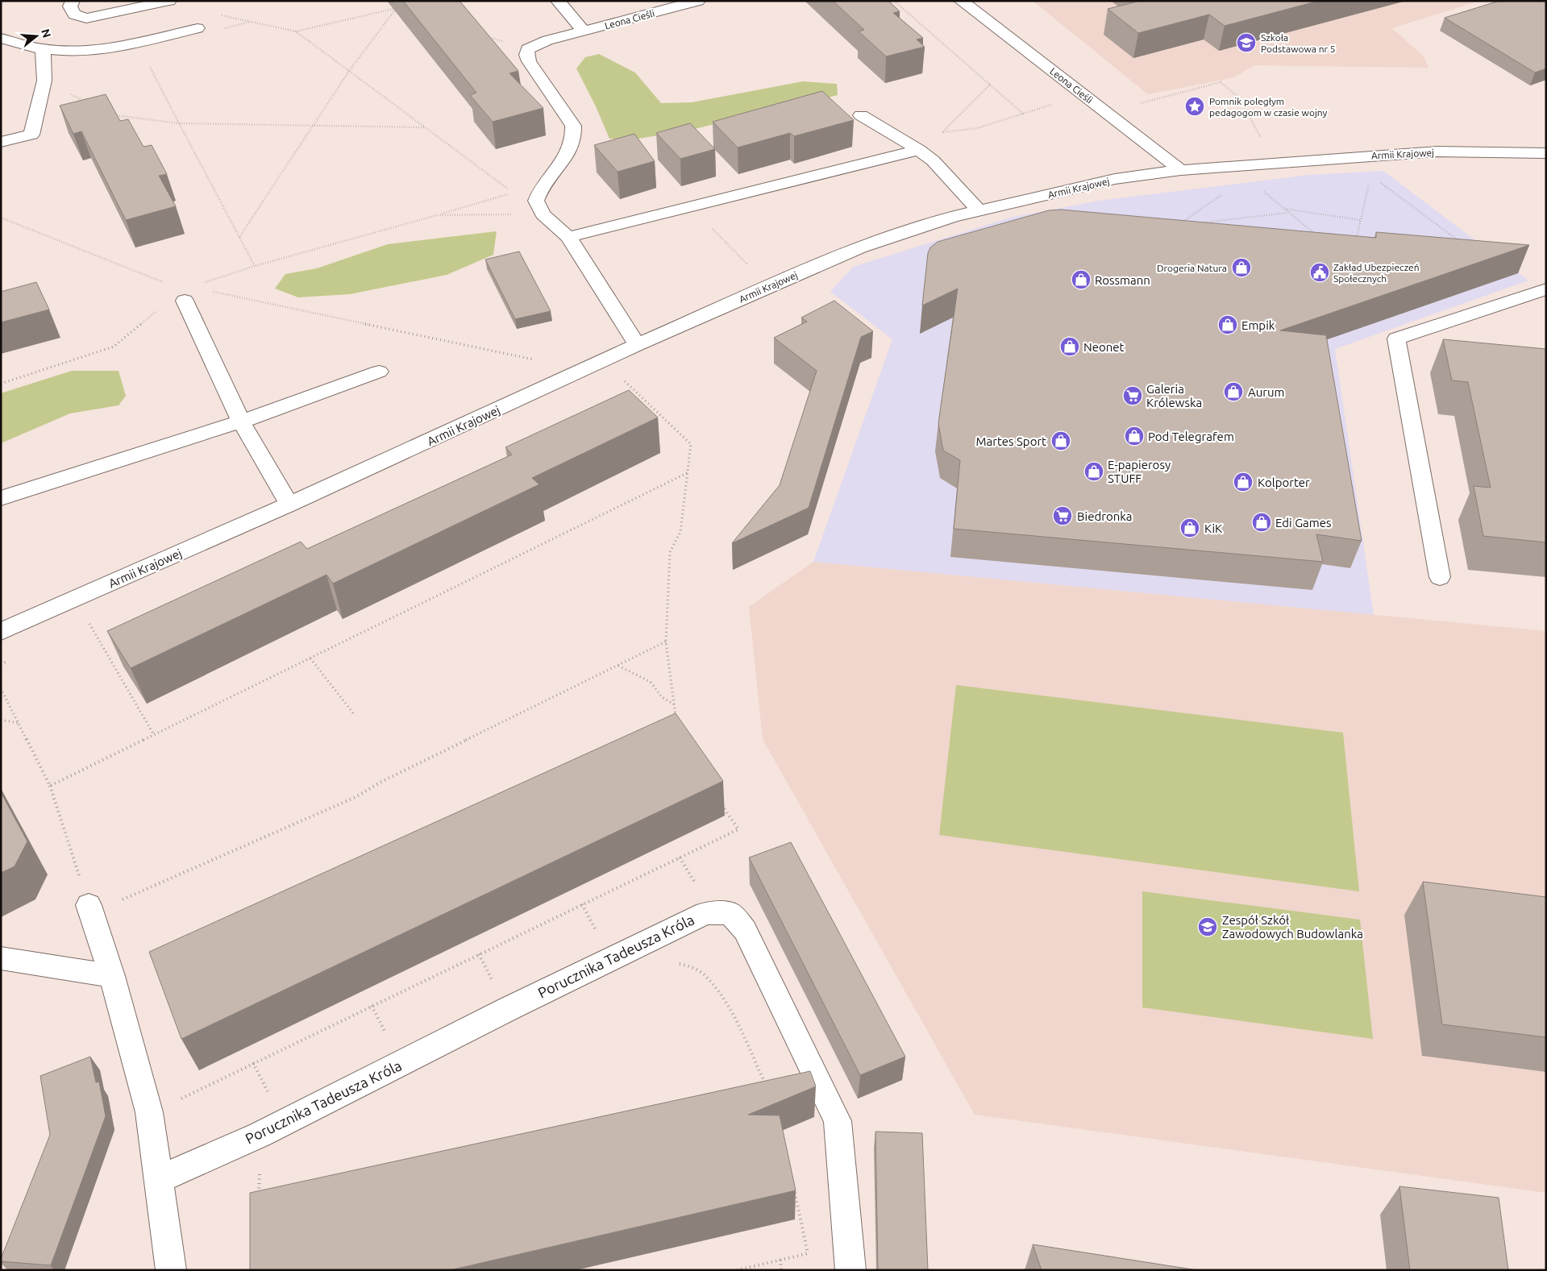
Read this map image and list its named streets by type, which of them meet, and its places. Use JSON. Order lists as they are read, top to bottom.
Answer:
{
  "streets": {
    "street": ["Leona Cieśli", "Armii Krajowej", "Porucznika Tadeusza Króla"]
  },
  "crossings": [
    ["Leona Cieśli", "Armii Krajowej"]
  ],
  "places": {
    "school or university": ["Szkoła Podstawowa nr 5", "Zespół Szkół Zawodowych Budowlanka"],
    "place": ["Pomnik poległym pedagogom w czasie wojny"],
    "shop": [
      "Drogeria Natura",
      "Rossmann",
      "Empik",
      "Neonet",
      "Aurum",
      "Pod Telegrafem",
      "Martes Sport",
      "E-papierosy STUFF",
      "Kolporter",
      "Edi Games",
      "KiK"
    ],
    "public building": ["Zakład Ubezpieczeń Społecznych"],
    "supermarket": ["Galeria Królewska", "Biedronka"]
  },
  "north": "right"
}
